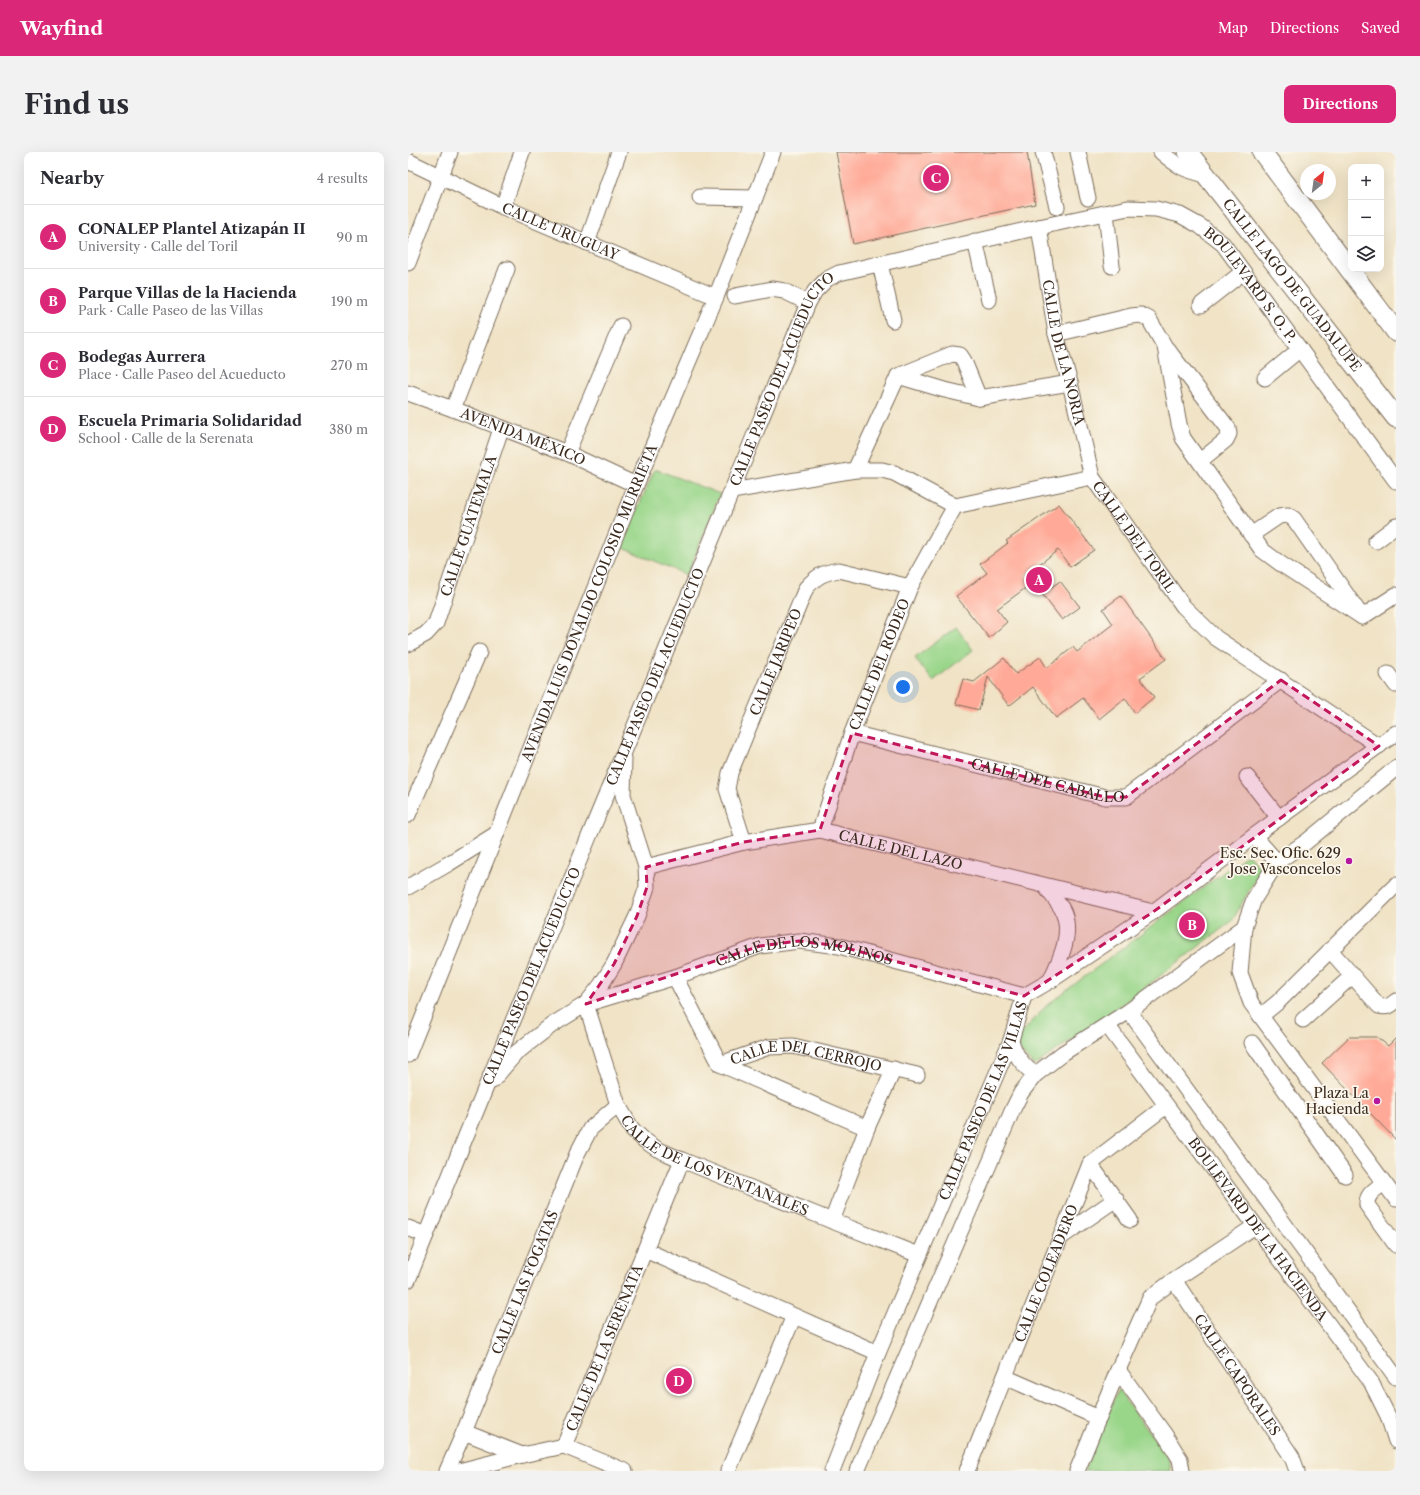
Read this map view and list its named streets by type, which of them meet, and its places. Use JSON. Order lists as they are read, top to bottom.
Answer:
{
  "streets": {
    "main road": ["CALLE LAGO DE GUADALUPE"],
    "street": [
      "CALLE URUGUAY",
      "BOULEVARD S. O. P.",
      "CALLE DE LA NORIA",
      "CALLE PASEO DEL ACUEDUCTO",
      "AVENIDA MÉXICO",
      "CALLE GUATEMALA",
      "CALLE DEL TORIL",
      "AVENIDA LUIS DONALDO COLOSIO MURRIETA",
      "CALLE JARIPEO",
      "CALLE DEL RODEO",
      "CALLE DEL CABALLO",
      "CALLE DEL LAZO",
      "CALLE DE LOS MOLINOS",
      "CALLE DEL CERROJO",
      "CALLE PASEO DE LAS VILLAS",
      "CALLE DE LOS VENTANALES",
      "BOULEVARD DE LA HACIENDA",
      "CALLE COLEADERO",
      "CALLE LAS FOGATAS",
      "CALLE DE LA SERENATA",
      "CALLE CAPORALES"
    ]
  },
  "crossings": [
    ["CALLE URUGUAY", "AVENIDA LUIS DONALDO COLOSIO MURRIETA"],
    ["BOULEVARD S. O. P.", "CALLE DE LA NORIA"],
    ["BOULEVARD S. O. P.", "CALLE PASEO DEL ACUEDUCTO"],
    ["CALLE DE LA NORIA", "CALLE PASEO DEL ACUEDUCTO"],
    ["CALLE DE LA NORIA", "CALLE DEL TORIL"],
    ["CALLE PASEO DEL ACUEDUCTO", "CALLE DE LOS MOLINOS"],
    ["AVENIDA MÉXICO", "CALLE GUATEMALA"],
    ["AVENIDA MÉXICO", "AVENIDA LUIS DONALDO COLOSIO MURRIETA"],
    ["CALLE DEL TORIL", "CALLE DEL RODEO"],
    ["CALLE DEL TORIL", "CALLE DEL CABALLO"],
    ["CALLE DEL TORIL", "CALLE PASEO DE LAS VILLAS"],
    ["CALLE JARIPEO", "CALLE DEL RODEO"],
    ["CALLE JARIPEO", "CALLE DEL LAZO"],
    ["CALLE DEL RODEO", "CALLE DEL CABALLO"],
    ["CALLE DEL RODEO", "CALLE DEL LAZO"],
    ["CALLE DEL LAZO", "CALLE DE LOS MOLINOS"],
    ["CALLE DEL LAZO", "CALLE PASEO DE LAS VILLAS"],
    ["CALLE DE LOS MOLINOS", "CALLE DEL CERROJO"],
    ["CALLE DE LOS MOLINOS", "CALLE PASEO DE LAS VILLAS"],
    ["CALLE DE LOS MOLINOS", "CALLE DE LOS VENTANALES"],
    ["CALLE DEL CERROJO", "CALLE DE LOS VENTANALES"],
    ["CALLE PASEO DE LAS VILLAS", "CALLE DE LOS VENTANALES"],
    ["CALLE PASEO DE LAS VILLAS", "BOULEVARD DE LA HACIENDA"],
    ["CALLE PASEO DE LAS VILLAS", "CALLE DE LA SERENATA"],
    ["CALLE DE LOS VENTANALES", "CALLE LAS FOGATAS"],
    ["CALLE DE LOS VENTANALES", "CALLE DE LA SERENATA"]
  ],
  "places": ["Esc. Sec. Ofic. 629 Jose Vasconcelos", "Plaza La Hacienda"],
  "north": "top right",
  "page": {
    "header": "Wayfind",
    "nav": ["Map", "Directions", "Saved"],
    "buttons": "Directions",
    "title": "Find us",
    "heading": ["Nearby", "4 results"],
    "pins": [
      "C",
      "A",
      "B",
      "D"
    ],
    "map_buttons": ["+", "−"],
    "list": [
      {
        "mark": "A",
        "name": "CONALEP Plantel Atizapán II",
        "note": "University · Calle del Toril",
        "value": "90 m"
      },
      {
        "mark": "B",
        "name": "Parque Villas de la Hacienda",
        "note": "Park · Calle Paseo de las Villas",
        "value": "190 m"
      },
      {
        "mark": "C",
        "name": "Bodegas Aurrera",
        "note": "Place · Calle Paseo del Acueducto",
        "value": "270 m"
      },
      {
        "mark": "D",
        "name": "Escuela Primaria Solidaridad",
        "note": "School · Calle de la Serenata",
        "value": "380 m"
      }
    ]
  }
}
